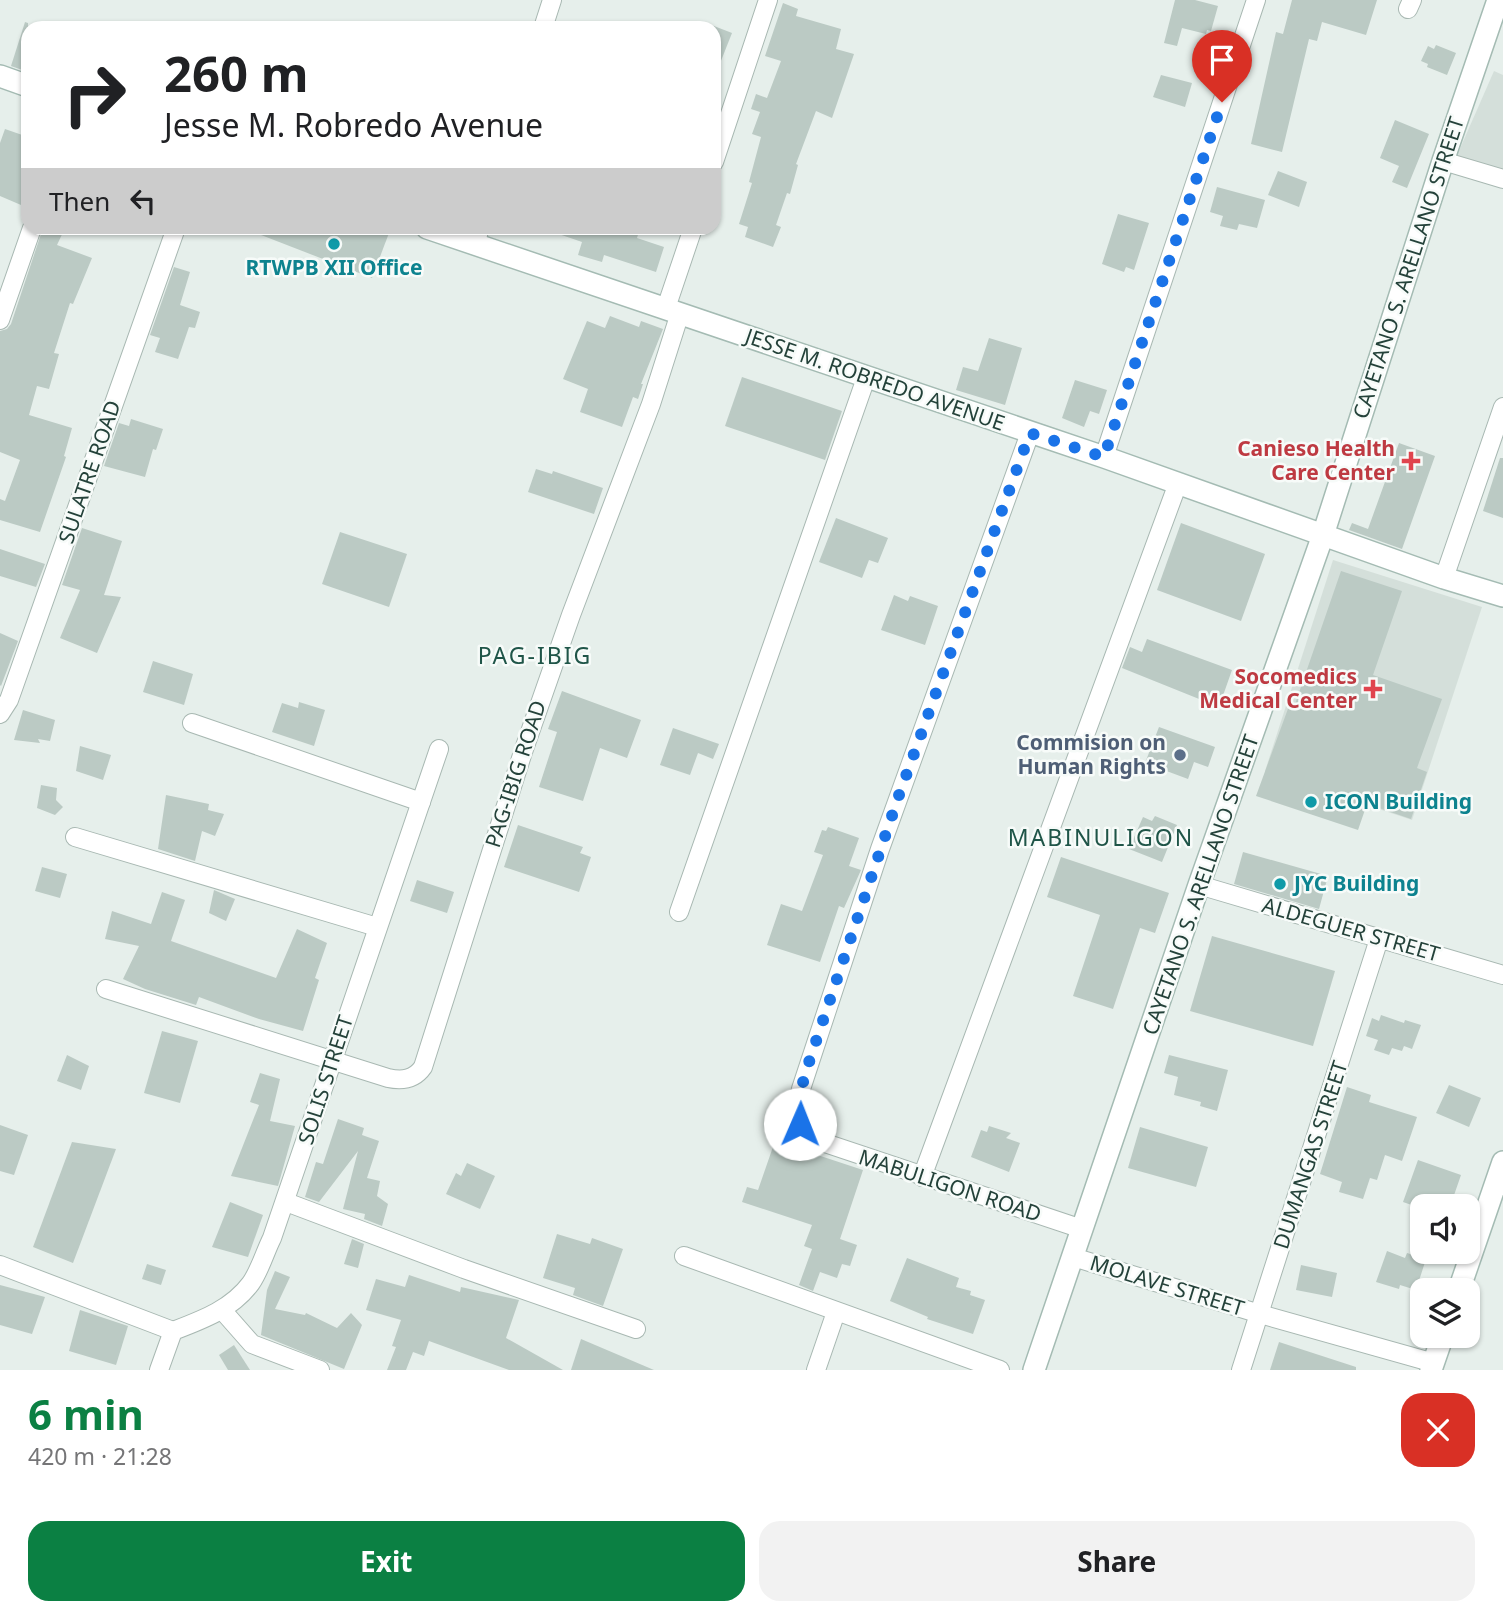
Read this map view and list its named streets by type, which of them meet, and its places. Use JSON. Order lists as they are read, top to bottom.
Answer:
{
  "streets": {
    "main road": ["CAYETANO S. ARELLANO STREET", "JESSE M. ROBREDO AVENUE"],
    "street": [
      "SULATRE ROAD",
      "PAG-IBIG ROAD",
      "ALDEGUER STREET",
      "SOLIS STREET",
      "DUMANGAS STREET",
      "MABULIGON ROAD",
      "MOLAVE STREET"
    ]
  },
  "crossings": [
    ["CAYETANO S. ARELLANO STREET", "JESSE M. ROBREDO AVENUE"],
    ["CAYETANO S. ARELLANO STREET", "ALDEGUER STREET"],
    ["CAYETANO S. ARELLANO STREET", "MABULIGON ROAD"],
    ["CAYETANO S. ARELLANO STREET", "MOLAVE STREET"],
    ["JESSE M. ROBREDO AVENUE", "PAG-IBIG ROAD"],
    ["JESSE M. ROBREDO AVENUE", "MABULIGON ROAD"],
    ["PAG-IBIG ROAD", "SOLIS STREET"],
    ["ALDEGUER STREET", "DUMANGAS STREET"],
    ["DUMANGAS STREET", "MOLAVE STREET"]
  ],
  "districts": ["PAG-IBIG", "MABINULIGON"],
  "places": {
    "other": [
      "RTWPB XII Office",
      "Commision on Human Rights",
      "ICON Building",
      "JYC Building"
    ],
    "health": ["Canieso Health Care Center", "Socomedics Medical Center"]
  },
  "page": {
    "turn": ["260 m", "Jesse M. Robredo Avenue"],
    "then": "Then",
    "heading": ["6 min", "420 m · 21:28"],
    "buttons": ["Exit", "Share"]
  }
}
